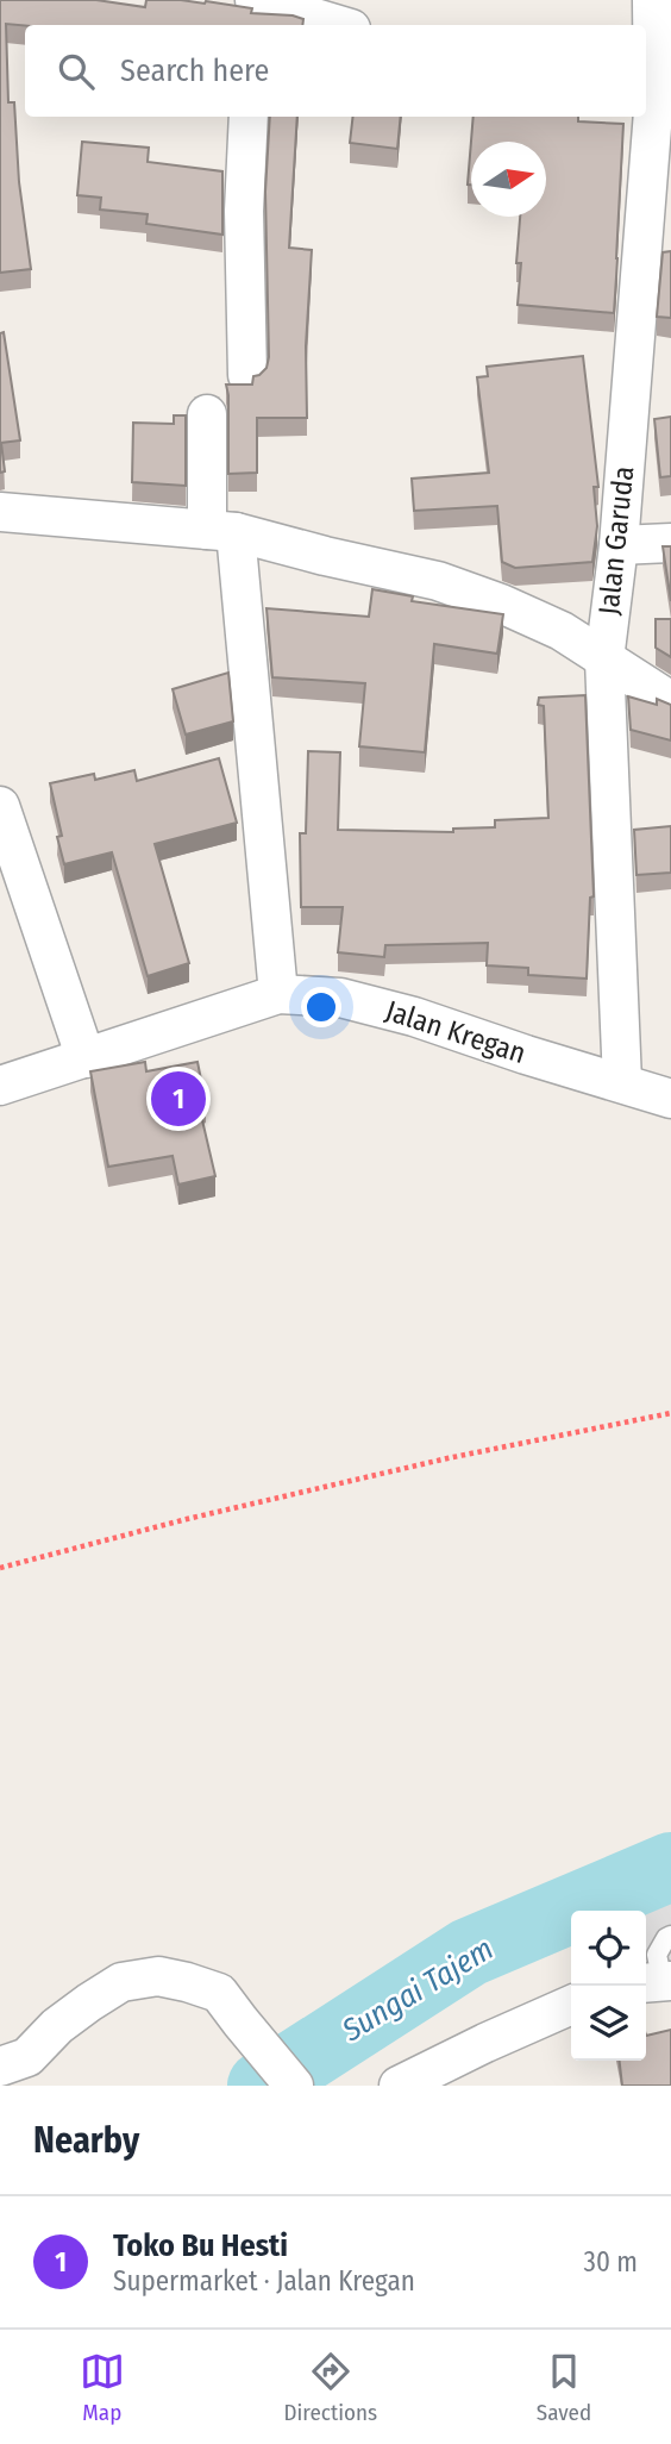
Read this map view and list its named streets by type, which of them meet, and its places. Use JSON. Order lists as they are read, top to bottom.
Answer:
{
  "streets": {
    "street": ["Jalan Garuda", "Jalan Kregan"]
  },
  "crossings": [
    ["Jalan Garuda", "Jalan Kregan"]
  ],
  "water": ["Sungai Tajem"],
  "north": "right",
  "page": {
    "search": "Search here",
    "pins": "1",
    "heading": "Nearby",
    "list": [
      {
        "mark": "1",
        "name": "Toko Bu Hesti",
        "note": "Supermarket · Jalan Kregan",
        "value": "30 m"
      }
    ],
    "nav": ["Map", "Directions", "Saved"]
  }
}
